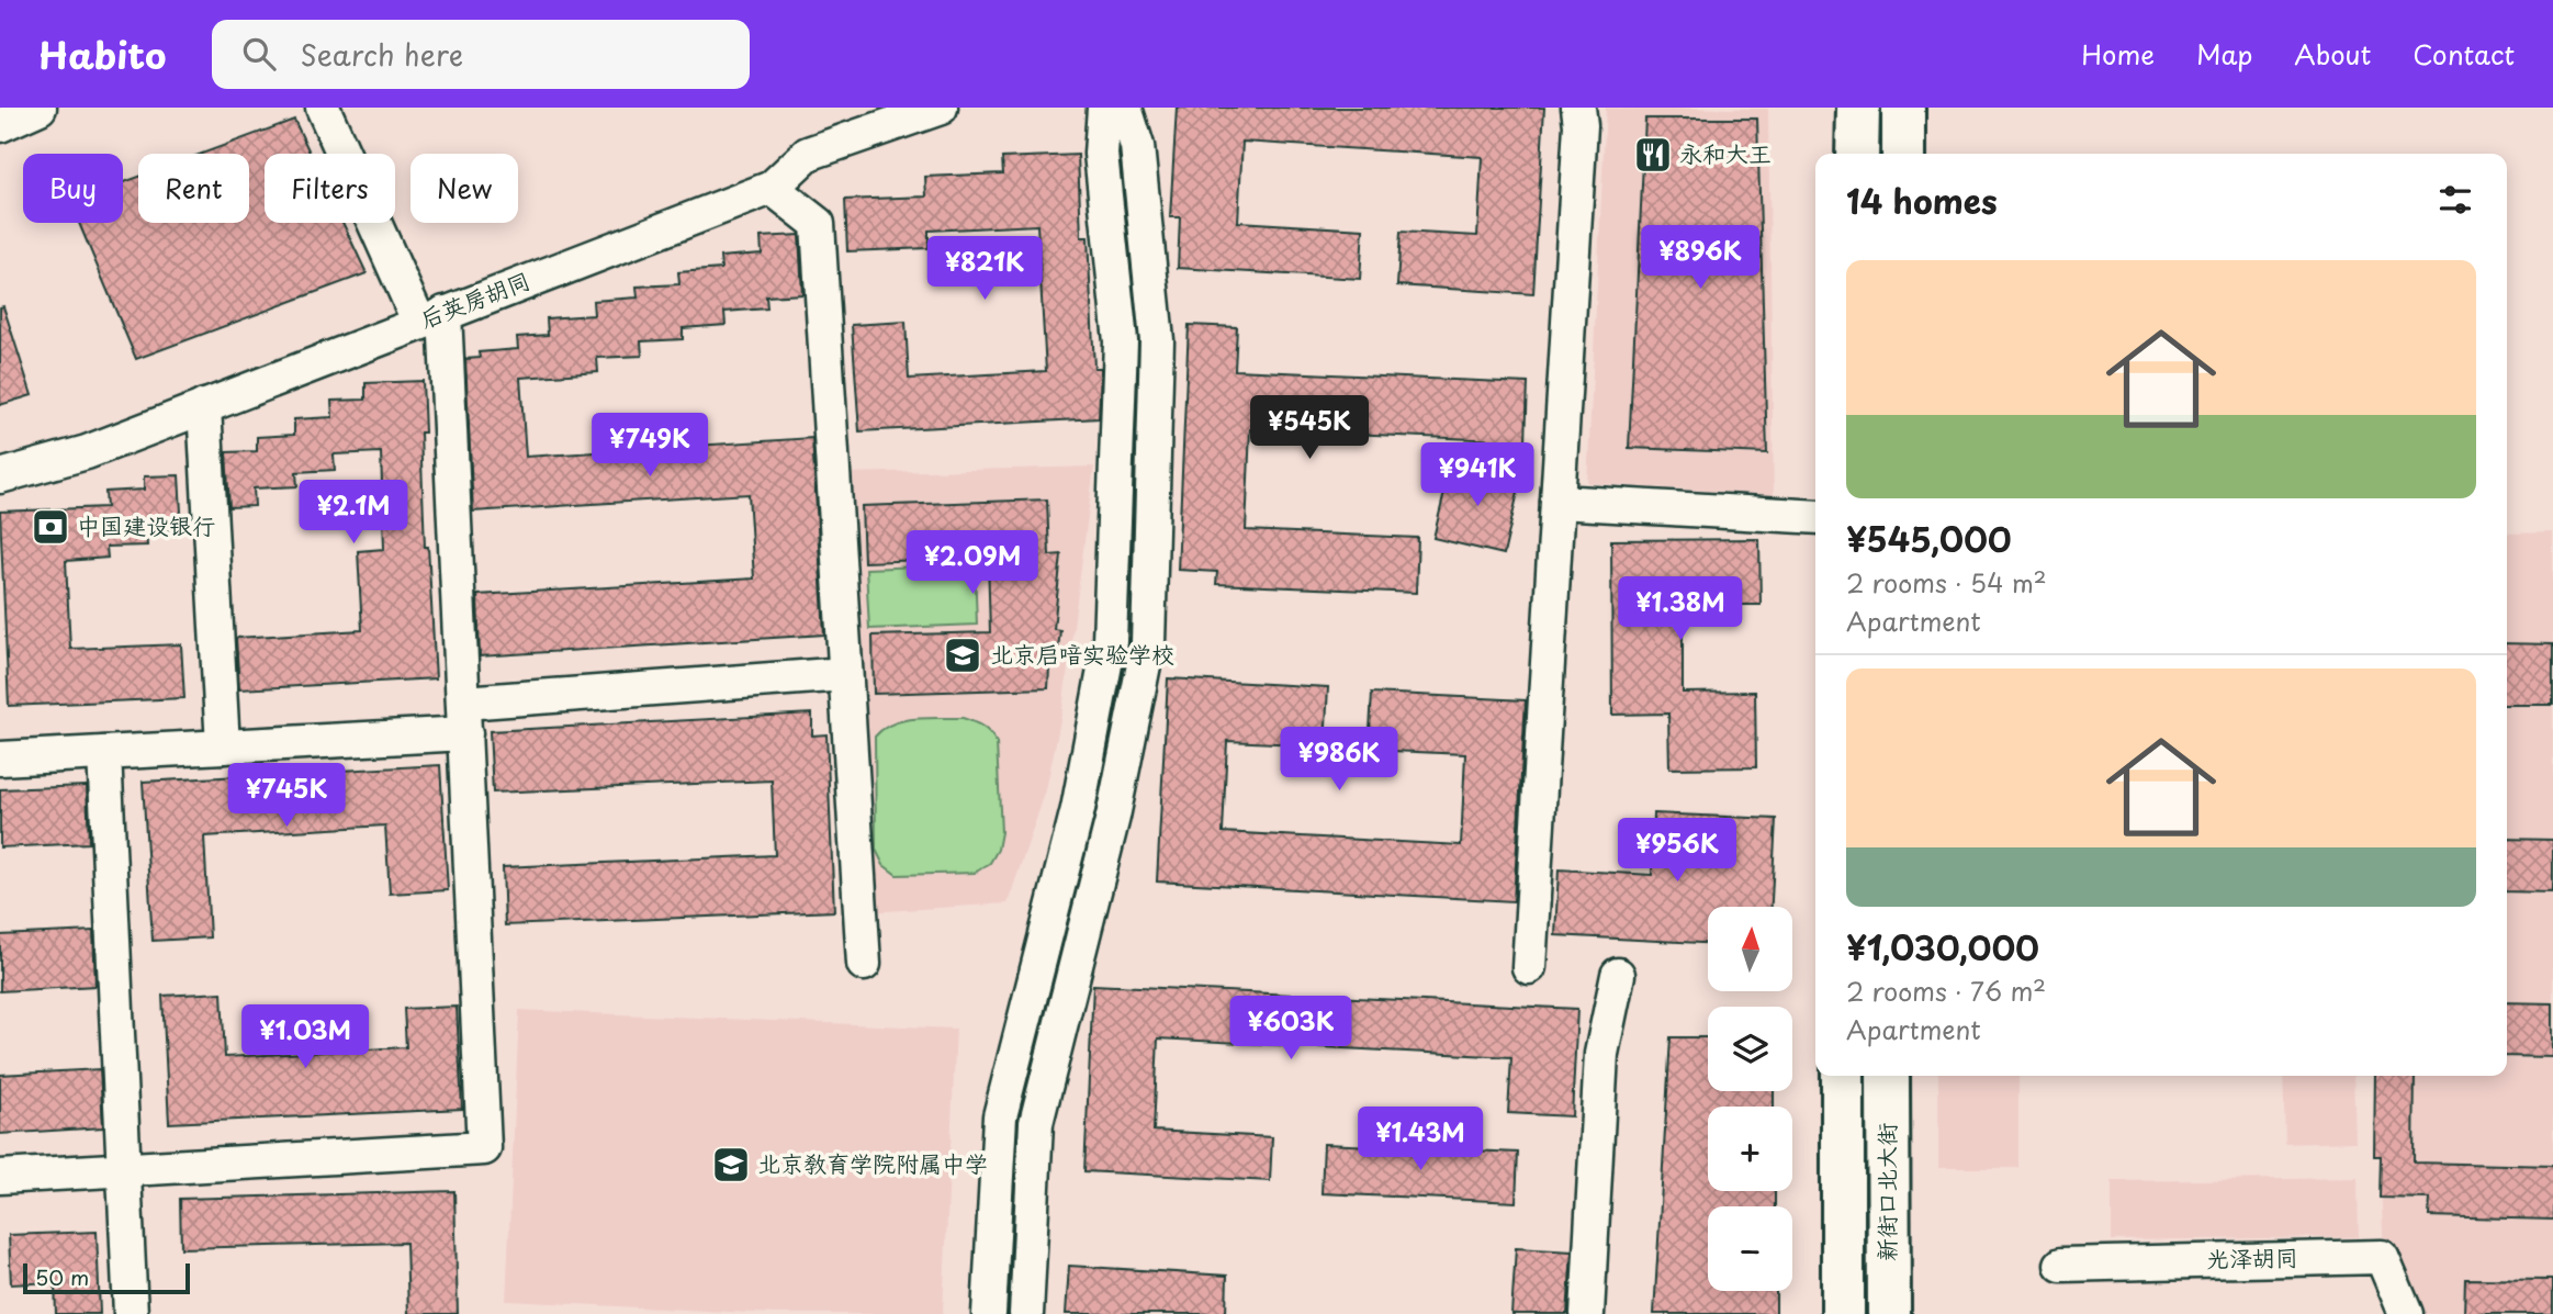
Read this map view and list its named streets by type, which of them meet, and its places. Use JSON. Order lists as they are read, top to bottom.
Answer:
{
  "streets": {
    "main road": ["新街口北大街"],
    "street": ["后英房胡同", "光泽胡同"]
  },
  "places": {
    "restaurant": ["永和大王"],
    "bank": ["中国建设银行"],
    "school or university": ["北京启喑实验学校", "北京教育学院附属中学"]
  },
  "scale_bar": "50 m",
  "north": "top",
  "page": {
    "header": "Habito",
    "search": "Search here",
    "nav": [
      "Home",
      "Map",
      "About",
      "Contact"
    ],
    "chip": [
      "Buy",
      "Rent",
      "Filters",
      "New"
    ],
    "heading": "14 homes",
    "price": [
      "¥896K",
      "¥821K",
      "¥545K",
      "¥749K",
      "¥941K",
      "¥2.1M",
      "¥2.09M",
      "¥1.38M",
      "¥986K",
      "¥745K",
      "¥956K",
      "¥603K",
      "¥1.03M",
      "¥1.43M"
    ],
    "list": [
      {
        "name": "¥545,000",
        "note": "2 rooms · 54 m² · Apartment"
      },
      {
        "name": "¥1,030,000",
        "note": "2 rooms · 76 m² · Apartment"
      }
    ],
    "map_buttons": ["+", "−"],
    "scale": "50 m"
  }
}
